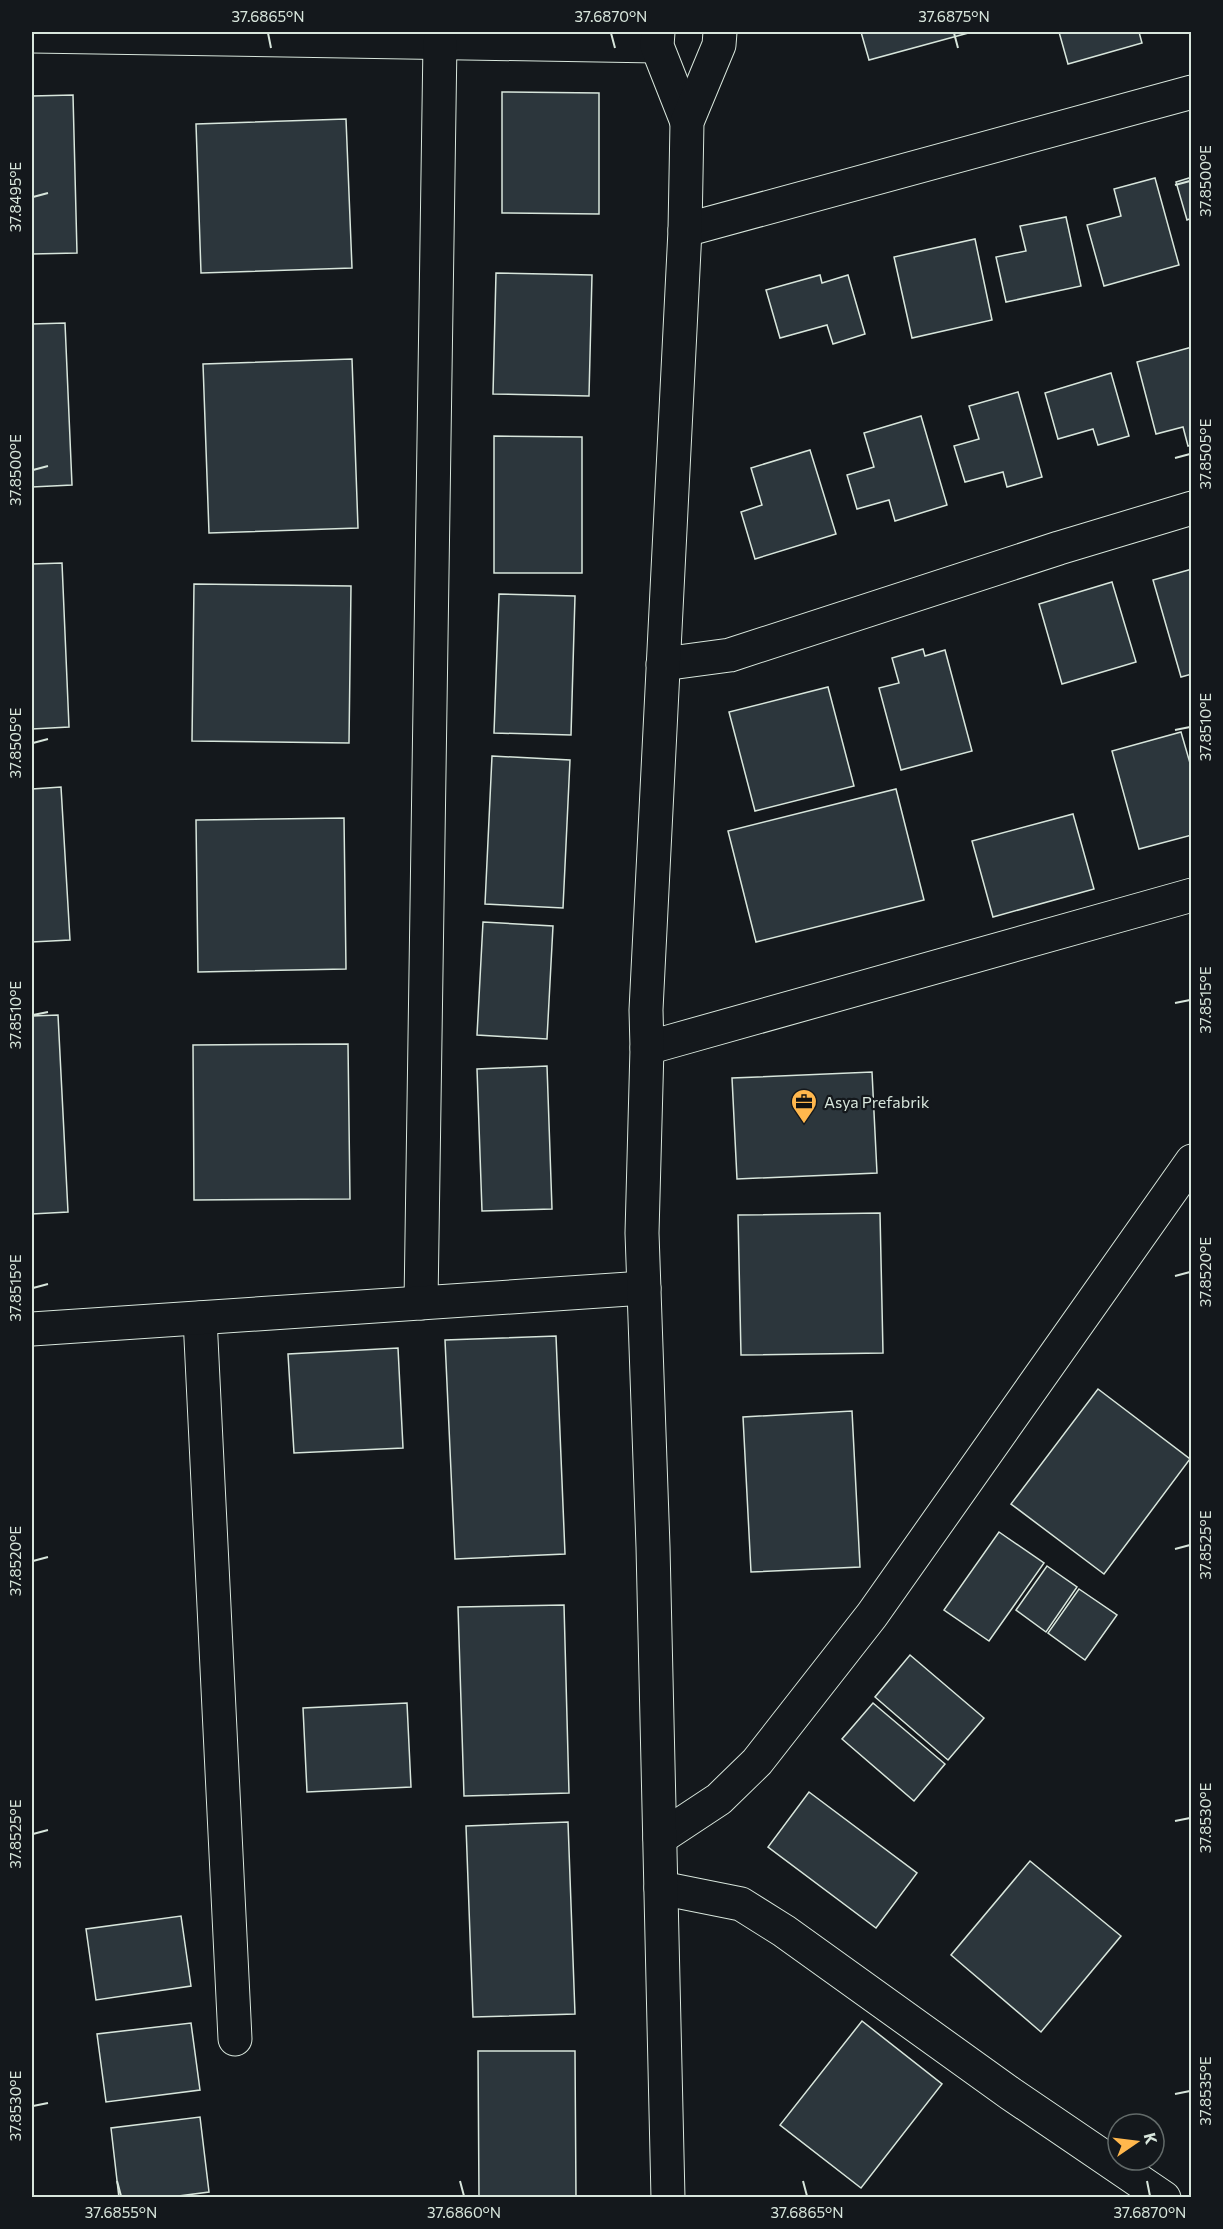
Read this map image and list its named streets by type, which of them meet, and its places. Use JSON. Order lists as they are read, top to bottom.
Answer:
{
  "places": {
    "office": ["Asya Prefabrik"]
  },
  "north": "right",
  "coordinates": [
    "37.6865°N",
    "37.6870°N",
    "37.6875°N",
    "37.8500°E",
    "37.8495°E",
    "37.8505°E",
    "37.8510°E",
    "37.8515°E",
    "37.8520°E",
    "37.8525°E",
    "37.8530°E",
    "37.8535°E",
    "37.6855°N",
    "37.6860°N"
  ]
}
